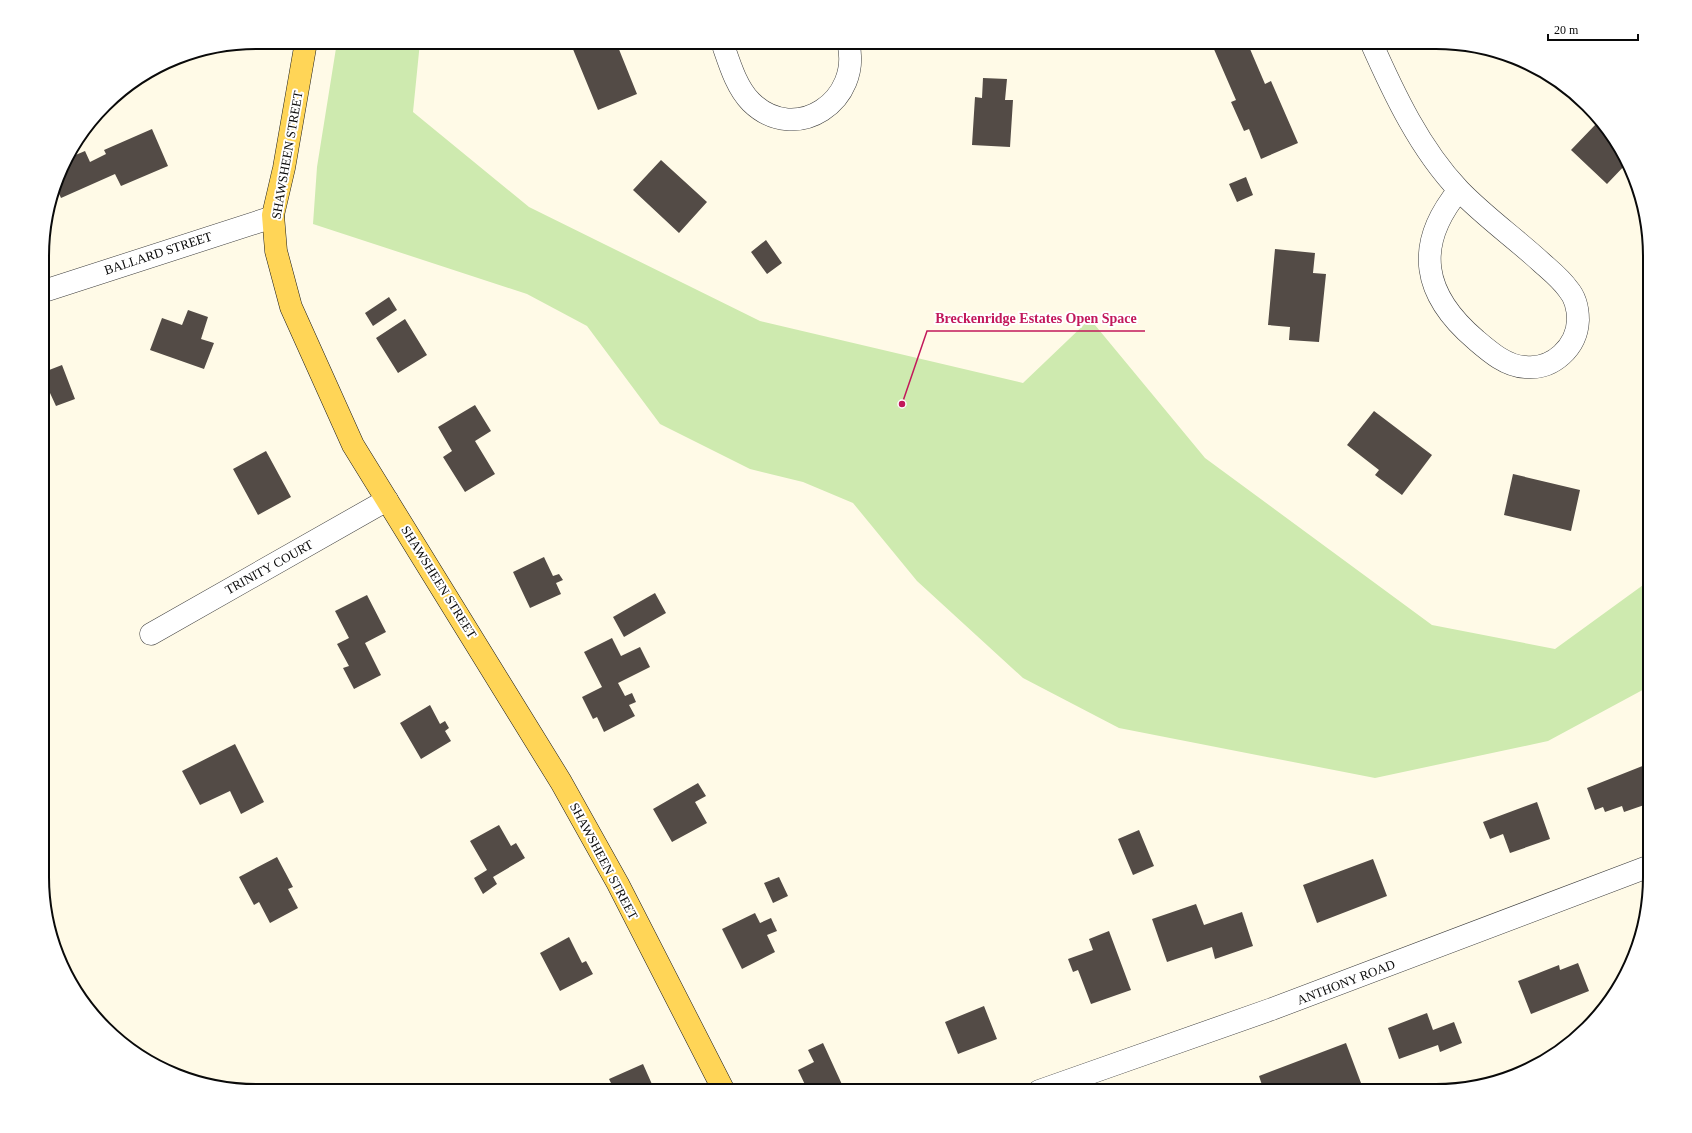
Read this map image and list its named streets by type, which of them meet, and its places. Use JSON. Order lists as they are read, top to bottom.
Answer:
{
  "streets": {
    "main road": ["SHAWSHEEN STREET"],
    "street": ["BALLARD STREET", "TRINITY COURT", "ANTHONY ROAD"]
  },
  "crossings": [
    ["SHAWSHEEN STREET", "BALLARD STREET"],
    ["SHAWSHEEN STREET", "TRINITY COURT"]
  ],
  "places": ["Breckenridge Estates Open Space"],
  "scale_bar": "20 m"
}
